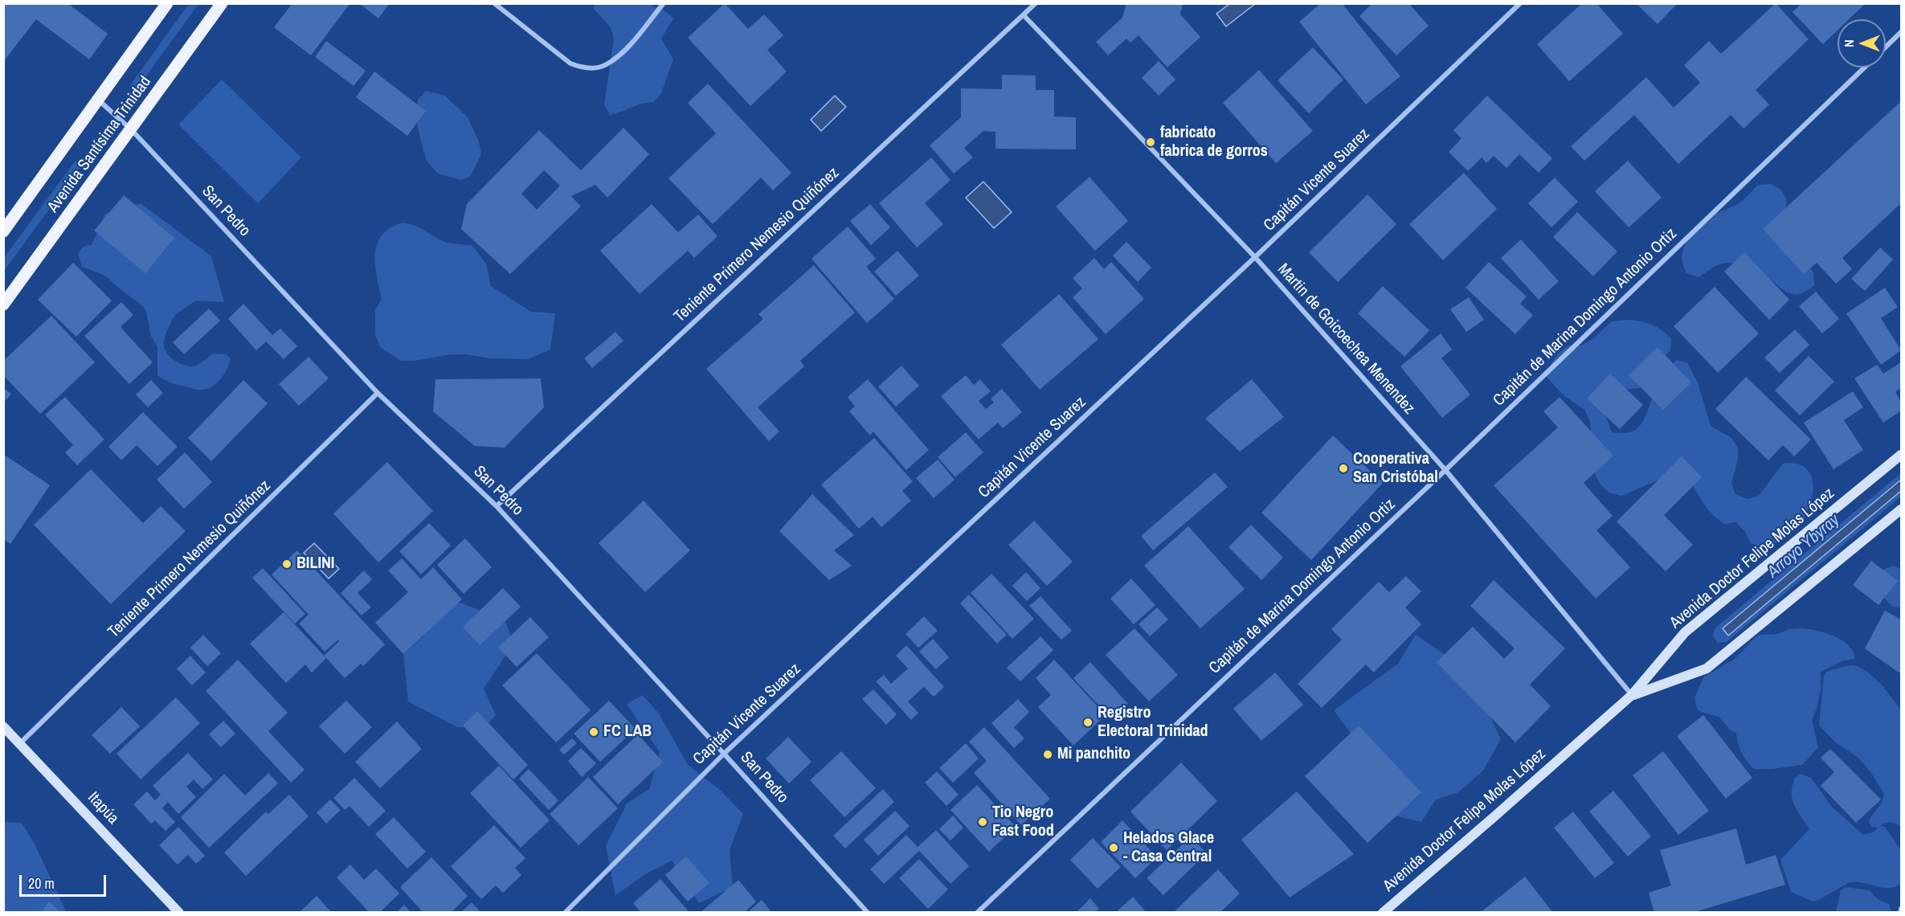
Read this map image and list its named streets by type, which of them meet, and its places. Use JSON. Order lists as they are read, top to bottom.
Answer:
{
  "streets": {
    "main road": ["Avenida Santísima Trinidad", "Avenida Doctor Felipe Molas López", "Itapúa"],
    "street": [
      "Capitán Vicente Suarez",
      "San Pedro",
      "Teniente Primero Nemesio Quiñónez",
      "Capitán de Marina Domingo Antonio Ortiz",
      "Martin de Goicoechea Menendez"
    ]
  },
  "crossings": [
    ["Avenida Santísima Trinidad", "San Pedro"],
    ["Capitán Vicente Suarez", "San Pedro"],
    ["Capitán Vicente Suarez", "Martin de Goicoechea Menendez"],
    ["San Pedro", "Teniente Primero Nemesio Quiñónez"],
    ["Teniente Primero Nemesio Quiñónez", "Martin de Goicoechea Menendez"],
    ["Teniente Primero Nemesio Quiñónez", "Itapúa"],
    ["Capitán de Marina Domingo Antonio Ortiz", "Martin de Goicoechea Menendez"],
    ["Martin de Goicoechea Menendez", "Avenida Doctor Felipe Molas López"]
  ],
  "water": ["Arroyo Ybyray"],
  "places": [
    "fabricato fabrica de gorros",
    "Cooperativa San Cristóbal",
    "BILINI",
    "Registro Electoral Trinidad",
    "FC LAB",
    "Mi panchito",
    "Tio Negro Fast Food",
    "Helados Glace - Casa Central"
  ],
  "scale_bar": "20 m",
  "north": "left"
}
